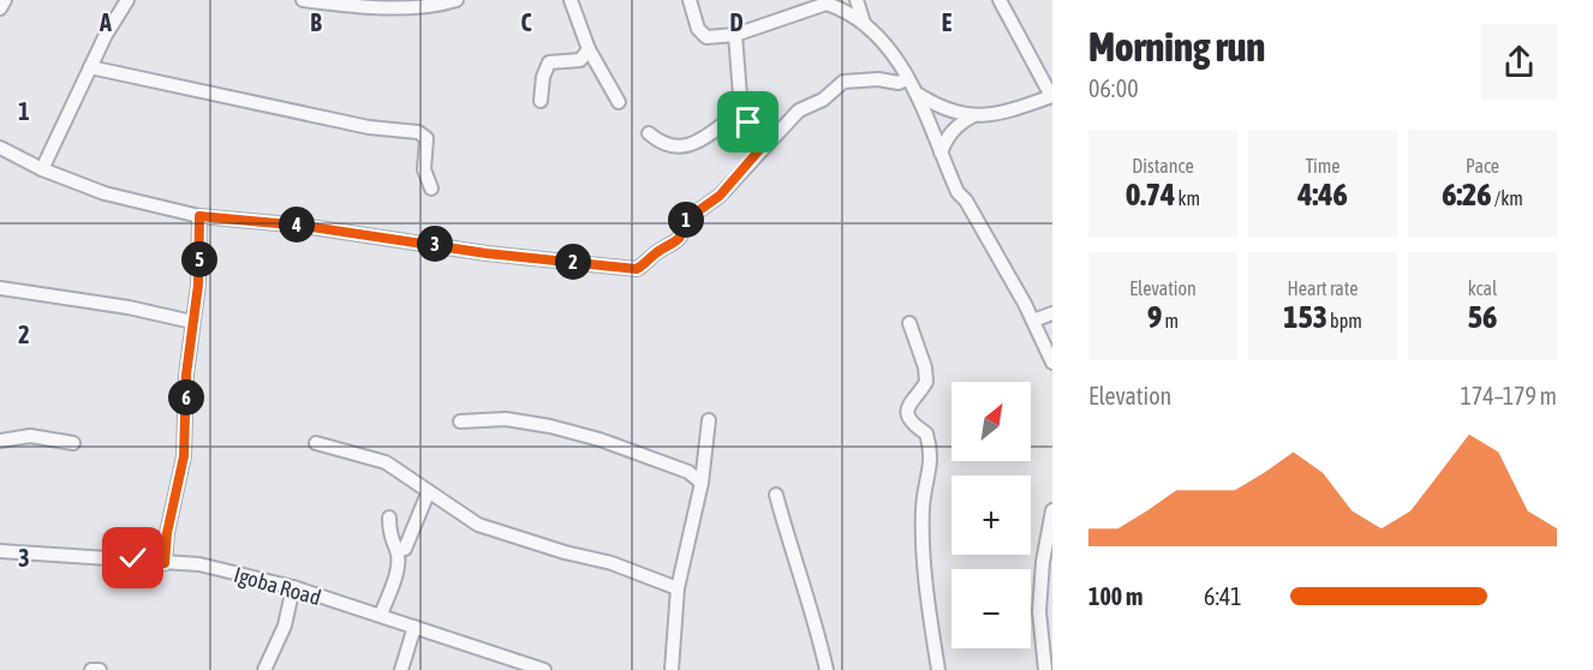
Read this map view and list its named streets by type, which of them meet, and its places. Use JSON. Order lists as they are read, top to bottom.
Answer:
{
  "streets": {
    "street": ["Igoba Road"]
  },
  "north": "top right",
  "page": {
    "heading": ["Morning run", "06:00"],
    "stats": [
      ["Distance", "0.74 km"],
      ["Time", "4:46"],
      ["Pace", "6:26 /km"],
      ["Elevation", "9 m"],
      ["Heart rate", "153 bpm"],
      ["kcal", "56"]
    ],
    "pins": [
      "1",
      "4",
      "3",
      "5",
      "2",
      "6"
    ],
    "chart": ["Elevation", "174–179 m"],
    "map_buttons": ["+", "−"],
    "list": [
      {
        "name": "100 m",
        "note": "6:41"
      }
    ]
  },
  "grid": {
    "columns": [
      "A",
      "B",
      "C",
      "D",
      "E"
    ],
    "rows": ["1", "2", "3"]
  }
}
